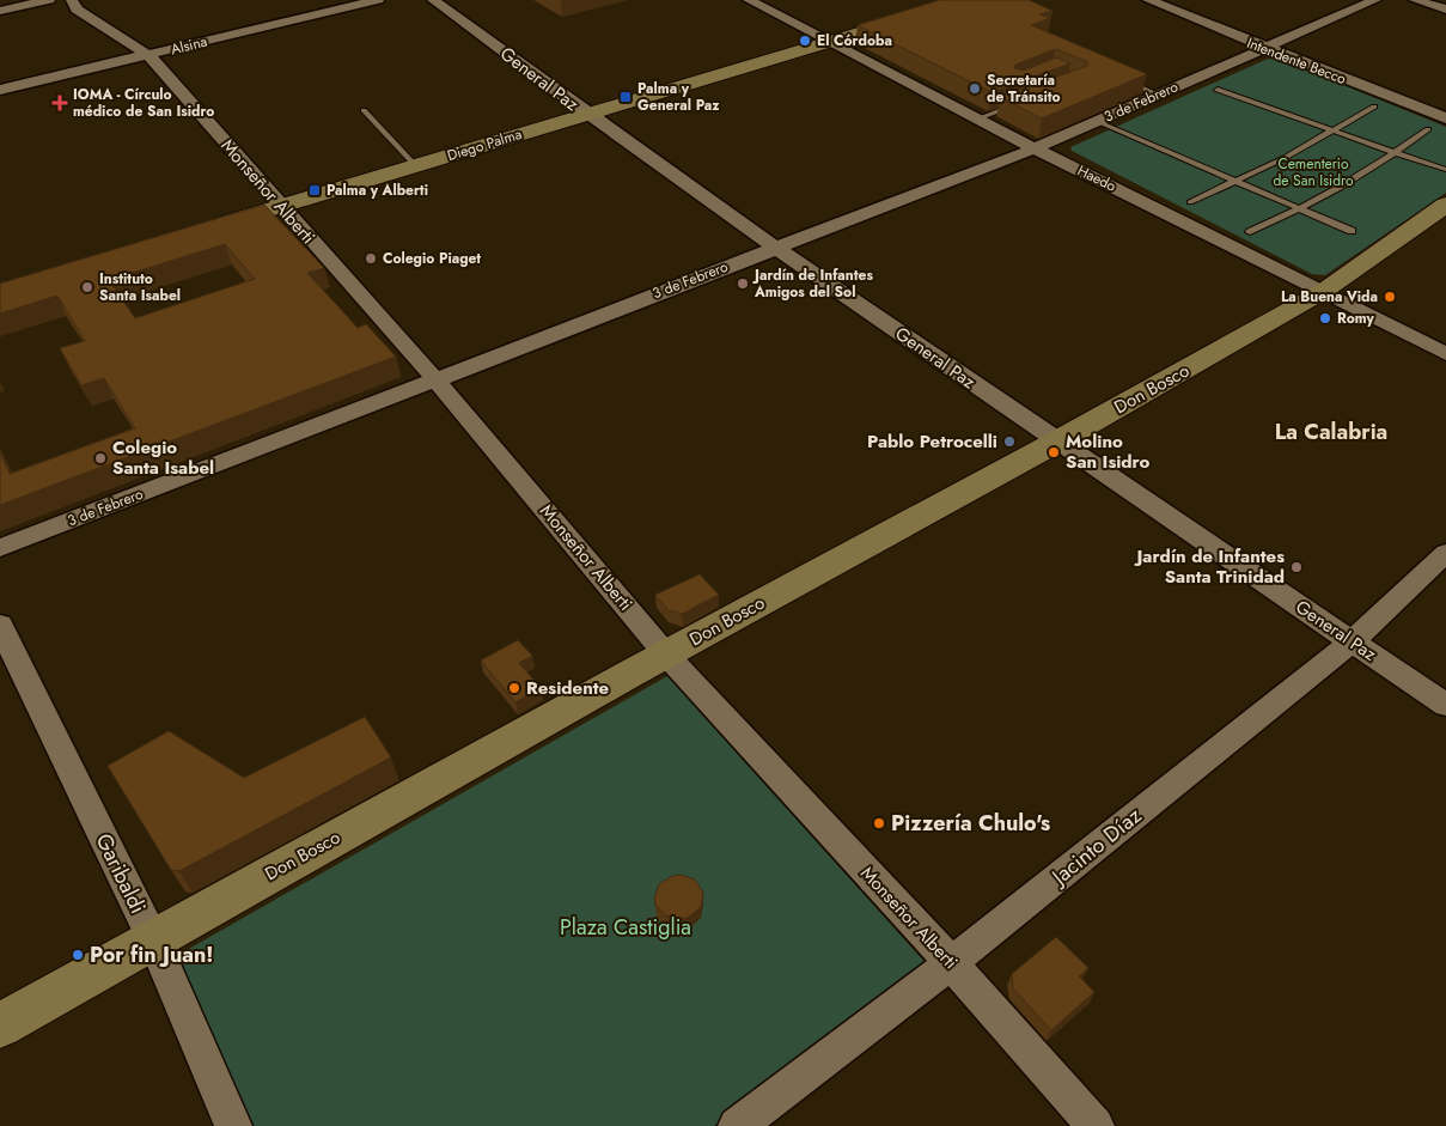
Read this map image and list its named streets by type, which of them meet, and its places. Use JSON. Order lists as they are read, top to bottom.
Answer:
{
  "streets": {
    "street": [
      "Alsina",
      "Intendente Becco",
      "General Paz",
      "3 de Febrero",
      "Diego Palma",
      "Haedo",
      "Monseñor Alberti",
      "Don Bosco",
      "Jacinto Díaz",
      "Garibaldi"
    ]
  },
  "crossings": [
    ["Alsina", "Monseñor Alberti"],
    ["Intendente Becco", "3 de Febrero"],
    ["General Paz", "3 de Febrero"],
    ["General Paz", "Diego Palma"],
    ["General Paz", "Don Bosco"],
    ["General Paz", "Jacinto Díaz"],
    ["3 de Febrero", "Haedo"],
    ["3 de Febrero", "Monseñor Alberti"],
    ["Diego Palma", "Haedo"],
    ["Diego Palma", "Monseñor Alberti"],
    ["Haedo", "Don Bosco"],
    ["Monseñor Alberti", "Don Bosco"],
    ["Monseñor Alberti", "Jacinto Díaz"],
    ["Don Bosco", "Garibaldi"]
  ],
  "districts": ["La Calabria"],
  "parks": ["Cementerio de San Isidro", "Plaza Castiglia"],
  "places": {
    "other": [
      "El Córdoba",
      "Secretaría de Tránsito",
      "Colegio Piaget",
      "Jardín de Infantes Amigos del Sol",
      "Instituto Santa Isabel",
      "La Buena Vida",
      "Romy",
      "Pablo Petrocelli",
      "Molino San Isidro",
      "Colegio Santa Isabel",
      "Jardín de Infantes Santa Trinidad",
      "Residente",
      "Pizzería Chulo's",
      "Por fin Juan!"
    ],
    "transit": ["Palma y General Paz", "Palma y Alberti"],
    "health": ["IOMA - Círculo médico de San Isidro"]
  }
}
